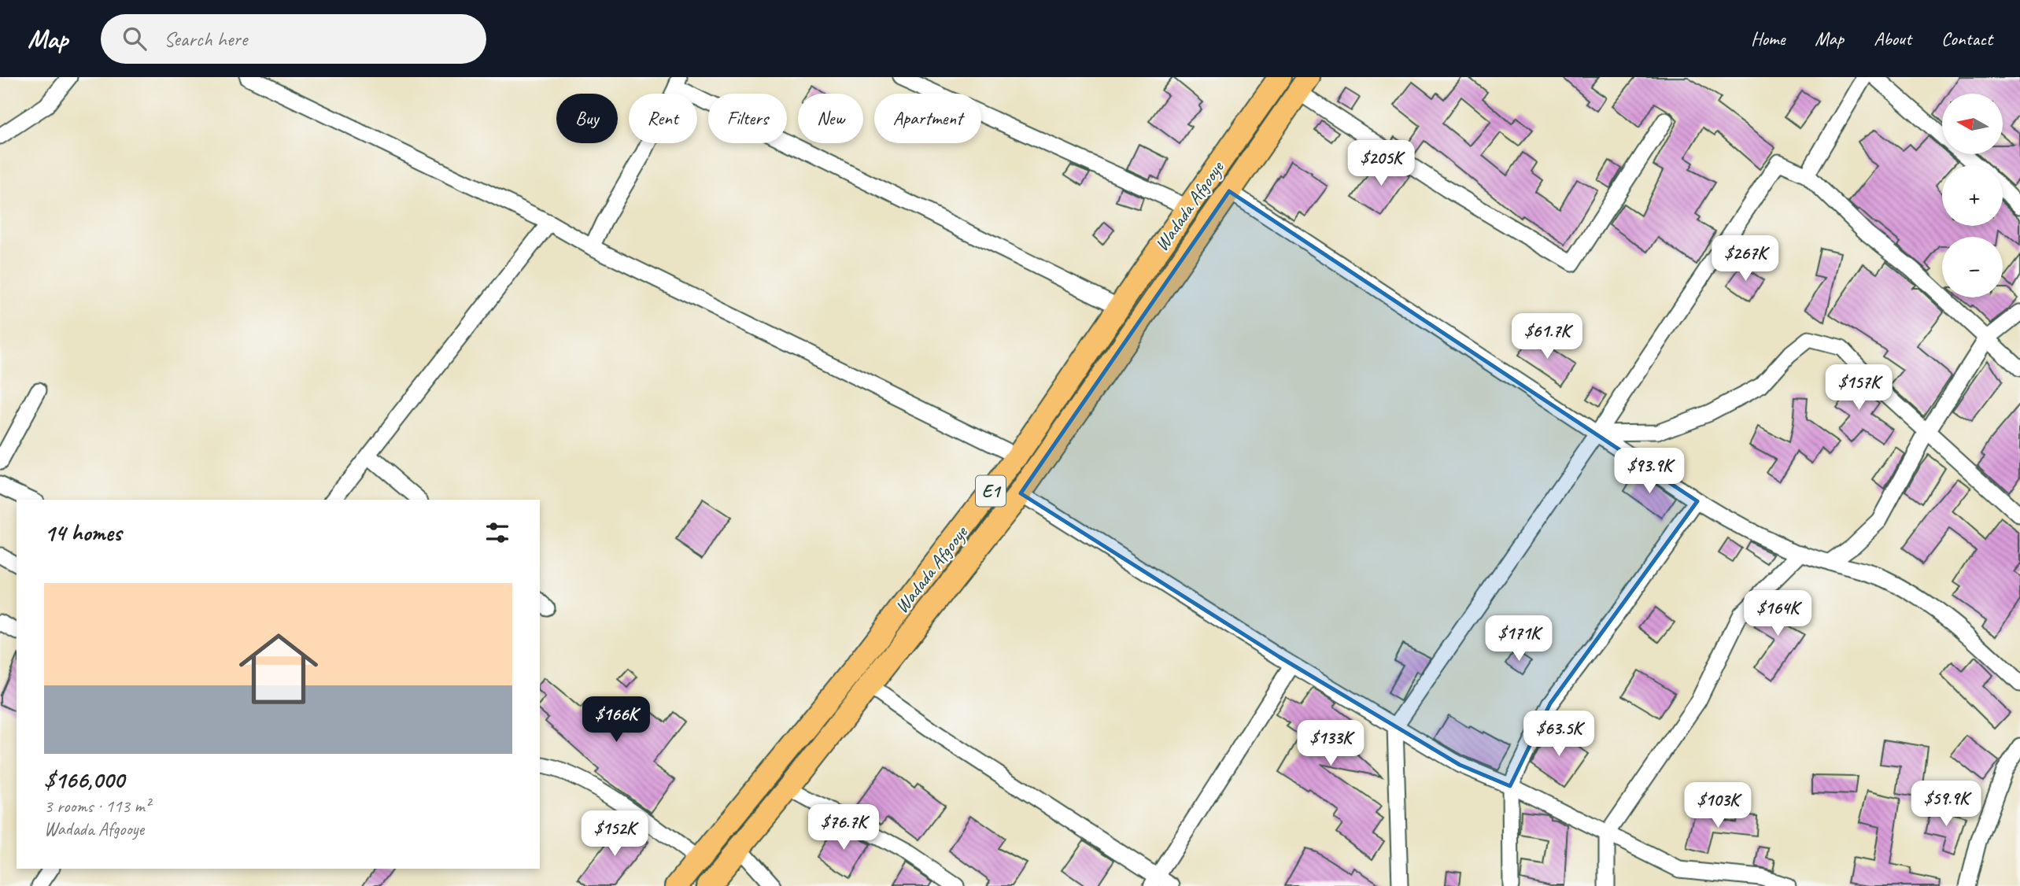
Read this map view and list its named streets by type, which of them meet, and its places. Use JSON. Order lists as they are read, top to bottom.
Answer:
{
  "streets": {
    "highway": ["Wadada Afgooye", "E1"]
  },
  "north": "left",
  "page": {
    "header": "Map",
    "search": "Search here",
    "nav": [
      "Home",
      "Map",
      "About",
      "Contact"
    ],
    "map_buttons": ["+", "−"],
    "chip": [
      "Buy",
      "Rent",
      "Filters",
      "New",
      "Apartment"
    ],
    "price": [
      "$205K",
      "$267K",
      "$61.7K",
      "$157K",
      "$93.9K",
      "$164K",
      "$171K",
      "$166K",
      "$63.5K",
      "$133K",
      "$59.9K",
      "$103K",
      "$76.7K",
      "$152K"
    ],
    "heading": "14 homes",
    "list": [
      {
        "name": "$166,000",
        "note": "3 rooms · 113 m² · Wadada Afgooye"
      }
    ]
  }
}
